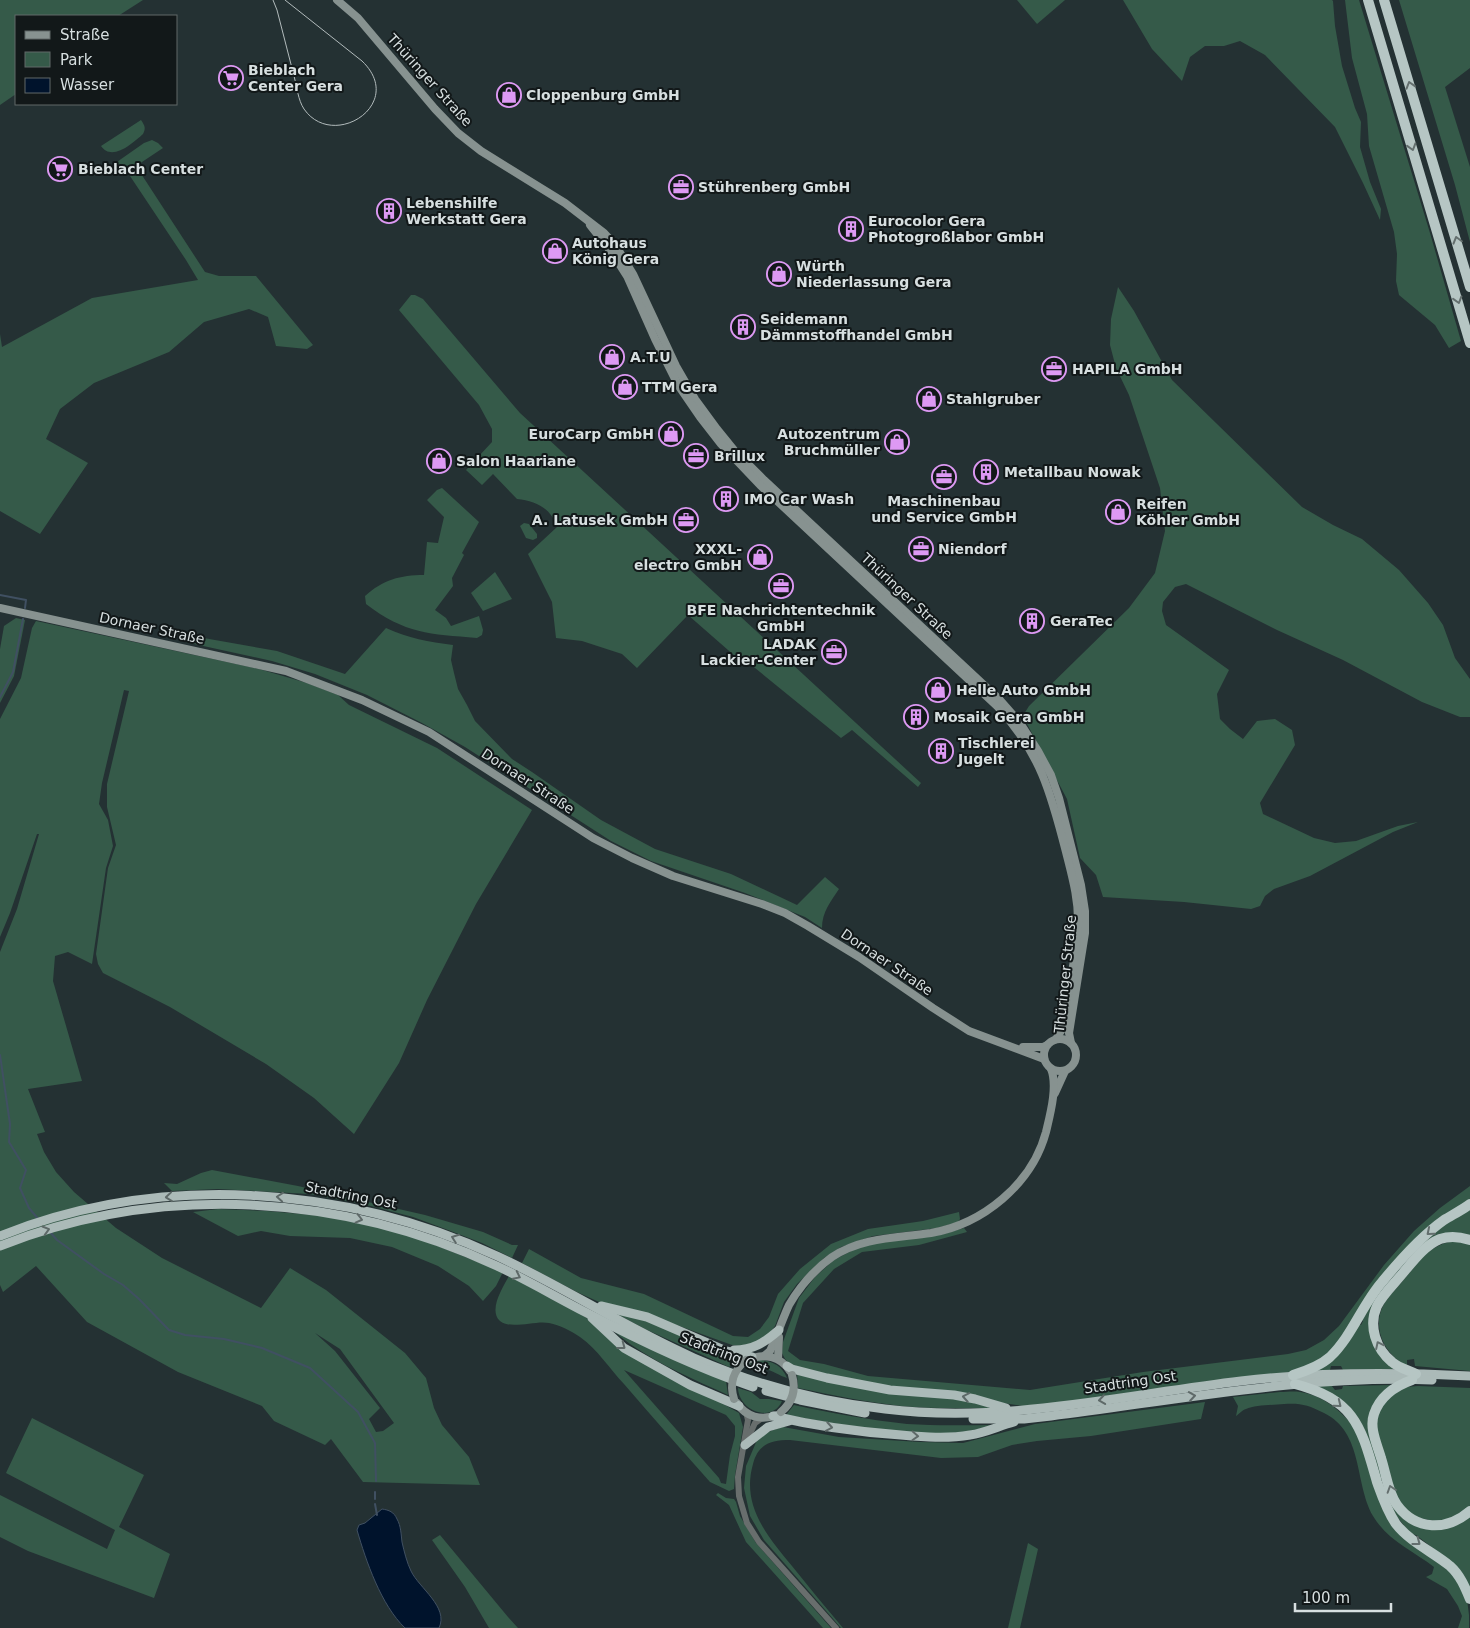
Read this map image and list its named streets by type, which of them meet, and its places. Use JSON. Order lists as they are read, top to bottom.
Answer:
{
  "streets": {
    "highway": ["Stadtring Ost"],
    "main road": ["Thüringer Straße", "Dornaer Straße"]
  },
  "crossings": [
    ["Thüringer Straße", "Dornaer Straße"]
  ],
  "places": {
    "supermarket": ["Bieblach Center Gera", "Bieblach Center"],
    "shop": [
      "Cloppenburg GmbH",
      "Autohaus König Gera",
      "Würth Niederlassung Gera",
      "A.T.U",
      "TTM Gera",
      "Stahlgruber",
      "EuroCarp GmbH",
      "Autozentrum Bruchmüller",
      "Salon Haariane",
      "Reifen Köhler GmbH",
      "XXXL- electro GmbH",
      "Helle Auto GmbH"
    ],
    "office": [
      "Stührenberg GmbH",
      "HAPILA GmbH",
      "Brillux",
      "Maschinenbau und Service GmbH",
      "A. Latusek GmbH",
      "Niendorf",
      "BFE Nachrichtentechnik GmbH",
      "LADAK Lackier-Center"
    ],
    "building": [
      "Lebenshilfe Werkstatt Gera",
      "Eurocolor Gera Photogroßlabor GmbH",
      "Seidemann Dämmstoffhandel GmbH",
      "Metallbau Nowak",
      "IMO Car Wash",
      "GeraTec",
      "Mosaik Gera GmbH",
      "Tischlerei Jugelt"
    ]
  },
  "legend": ["Straße", "Park", "Wasser"],
  "scale_bar": "100 m"
}
